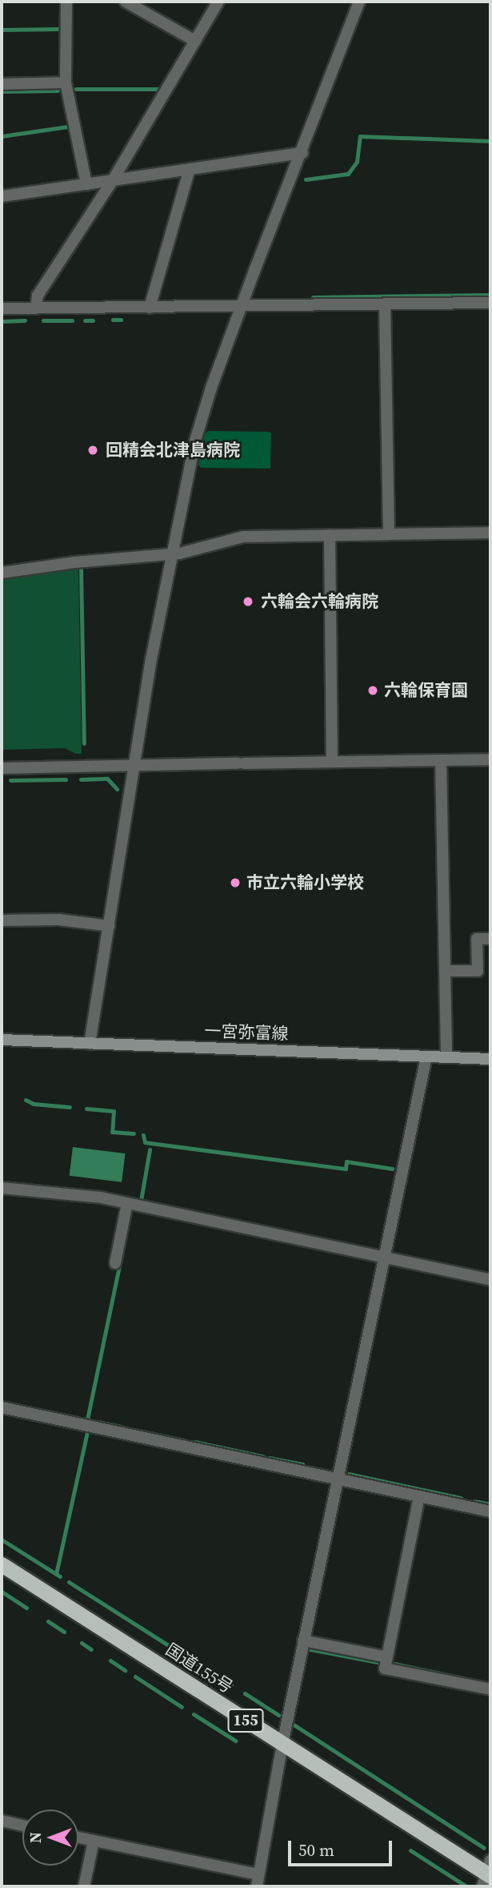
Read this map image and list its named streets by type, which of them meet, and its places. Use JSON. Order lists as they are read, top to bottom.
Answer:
{
  "streets": {
    "highway": ["国道155号", "155"],
    "main road": ["一宮弥富線"]
  },
  "places": [
    "回精会北津島病院",
    "六輪会六輪病院",
    "六輪保育園",
    "市立六輪小学校"
  ],
  "scale_bar": "50 m",
  "north": "left"
}
